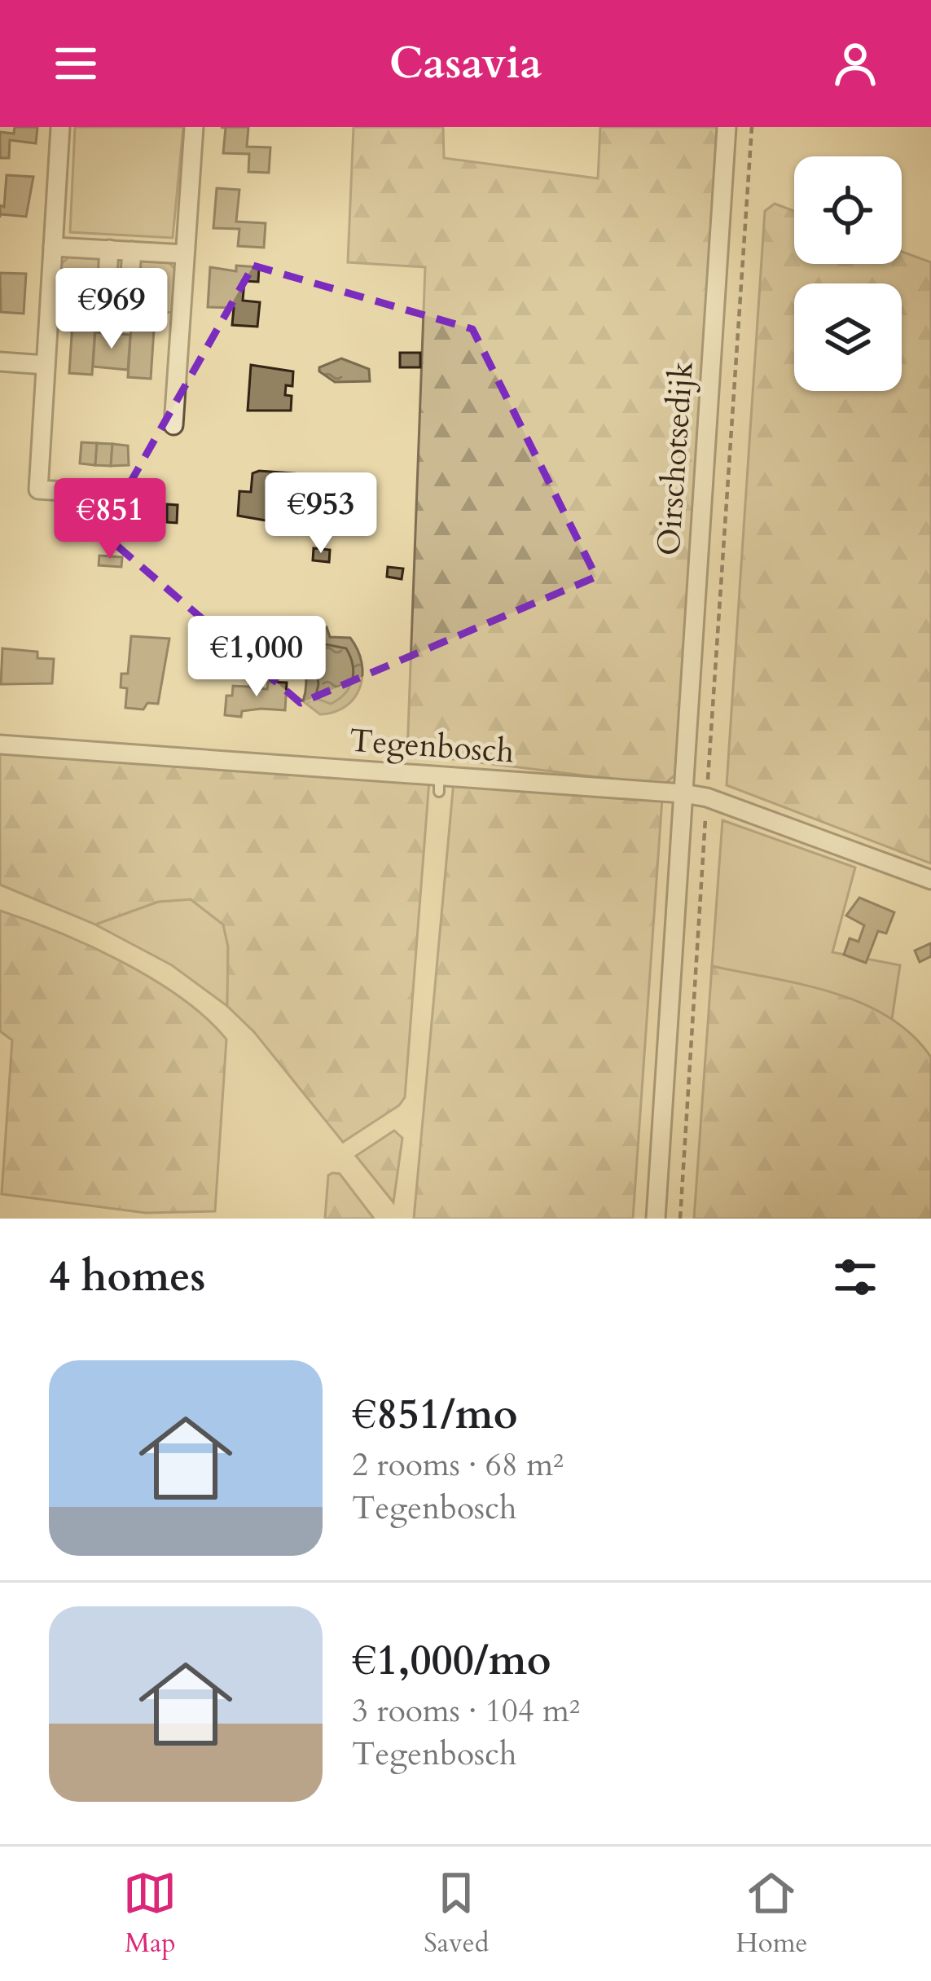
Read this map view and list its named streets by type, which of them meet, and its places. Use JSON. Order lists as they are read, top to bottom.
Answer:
{
  "streets": {
    "street": ["Oirschotsedijk", "Tegenbosch"]
  },
  "crossings": [
    ["Oirschotsedijk", "Tegenbosch"]
  ],
  "page": {
    "header": "Casavia",
    "price": [
      "€969",
      "€953",
      "€851",
      "€1,000"
    ],
    "heading": "4 homes",
    "list": [
      {
        "name": "€851/mo",
        "note": "2 rooms · 68 m² · Tegenbosch"
      },
      {
        "name": "€1,000/mo",
        "note": "3 rooms · 104 m² · Tegenbosch"
      }
    ],
    "tabs": ["Map", "Saved", "Home"]
  }
}
